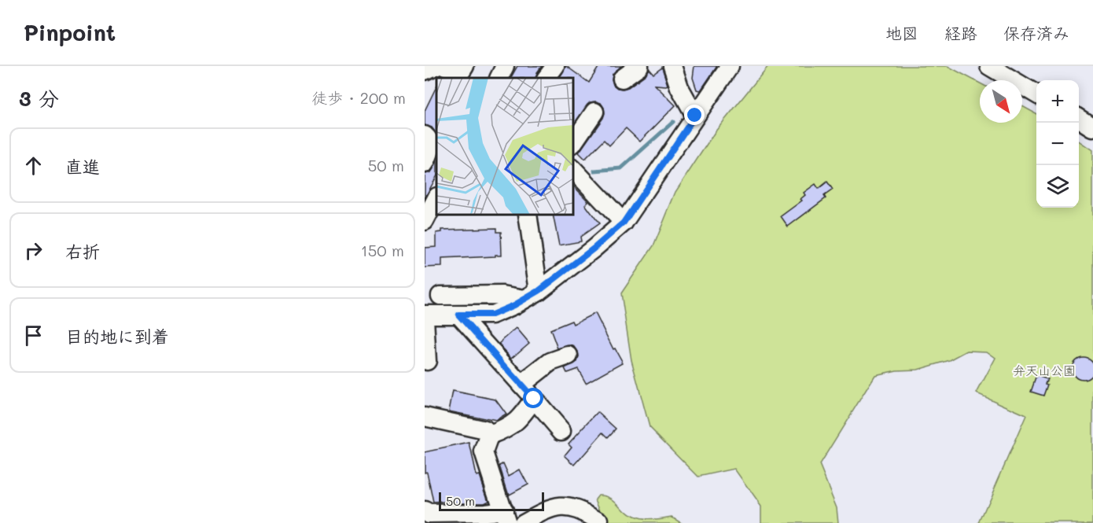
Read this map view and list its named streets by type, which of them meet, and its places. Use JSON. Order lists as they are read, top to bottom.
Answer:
{
  "parks": ["弁天山公園"],
  "scale_bar": "50 m",
  "north": "bottom right",
  "page": {
    "header": "Pinpoint",
    "nav": ["地図", "経路", "保存済み"],
    "heading": ["3 分", "徒歩 · 200 m"],
    "map_buttons": ["+", "−"],
    "list": [
      ["直進", "50 m"],
      ["右折", "150 m"],
      "目的地に到着"
    ],
    "scale": "50 m"
  }
}
